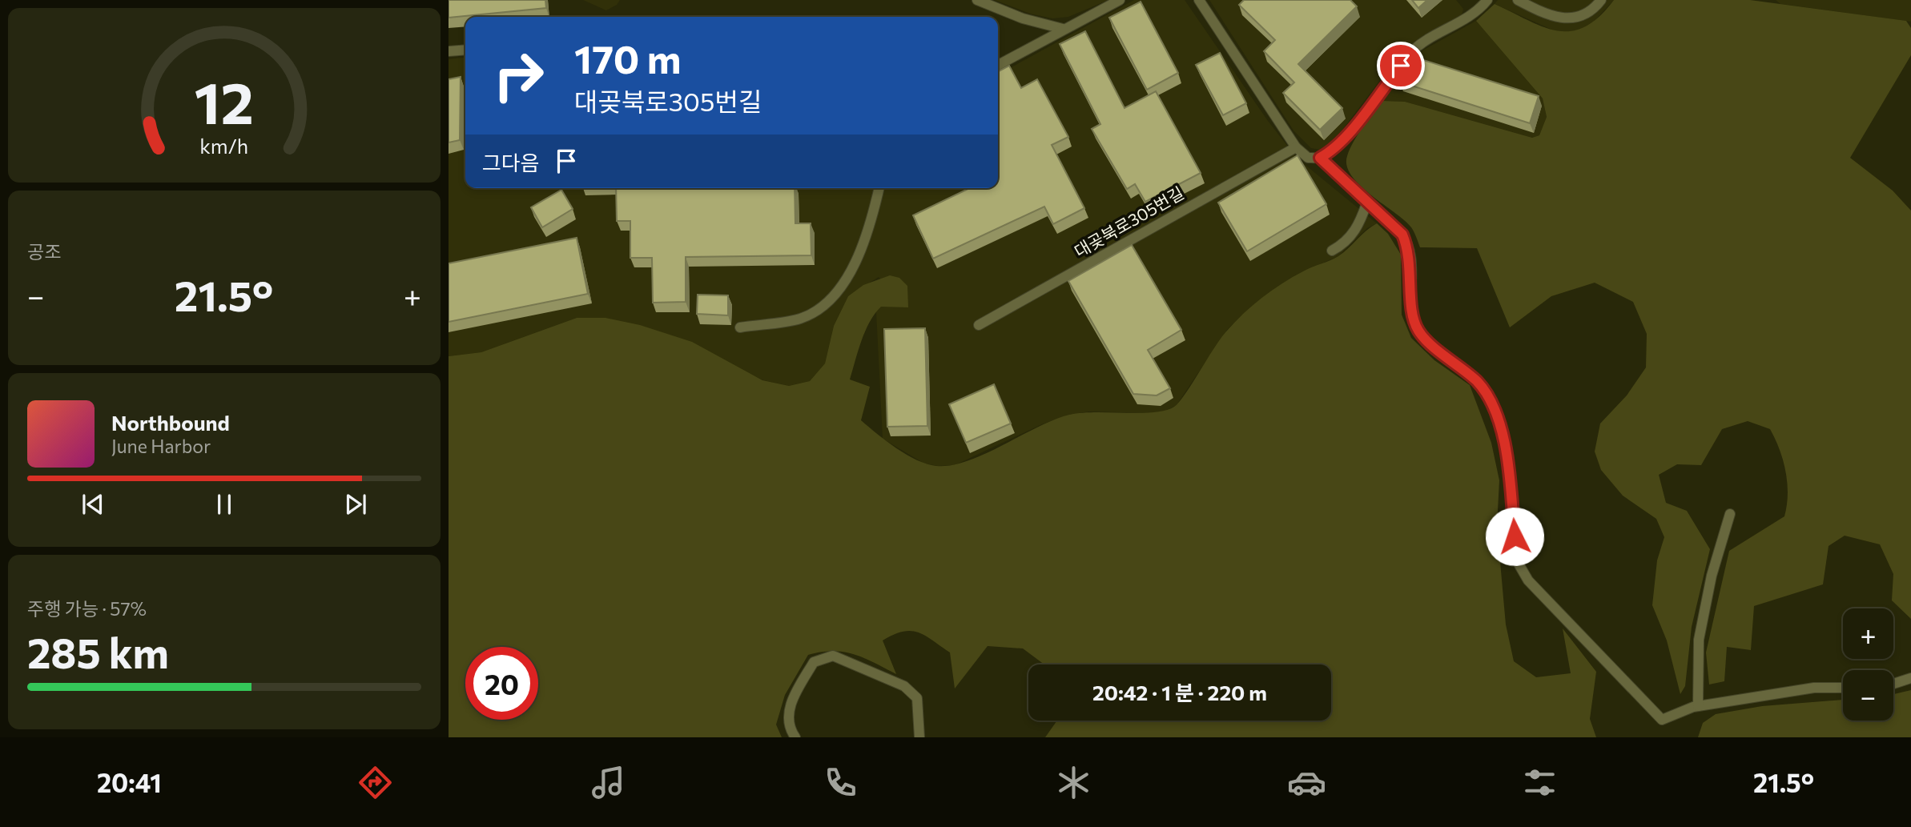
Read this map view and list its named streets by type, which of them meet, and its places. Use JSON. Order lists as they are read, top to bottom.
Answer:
{
  "streets": {
    "lane": ["대곶북로305번길"]
  },
  "page": {
    "turn": ["170 m", "대곶북로305번길"],
    "then": "그다음",
    "tile": [
      "공조",
      ["주행 가능 · 57%", "285 km"]
    ],
    "heat": ["−", "21.5°", "+"],
    "song": ["Northbound", "June Harbor"],
    "map_buttons": ["+", "−"],
    "limit": "20",
    "trip": "20:42 · 1 분 · 220 m",
    "tabs": ["20:41", "21.5°"],
    "gauge": ["12", "km/h"]
  }
}
